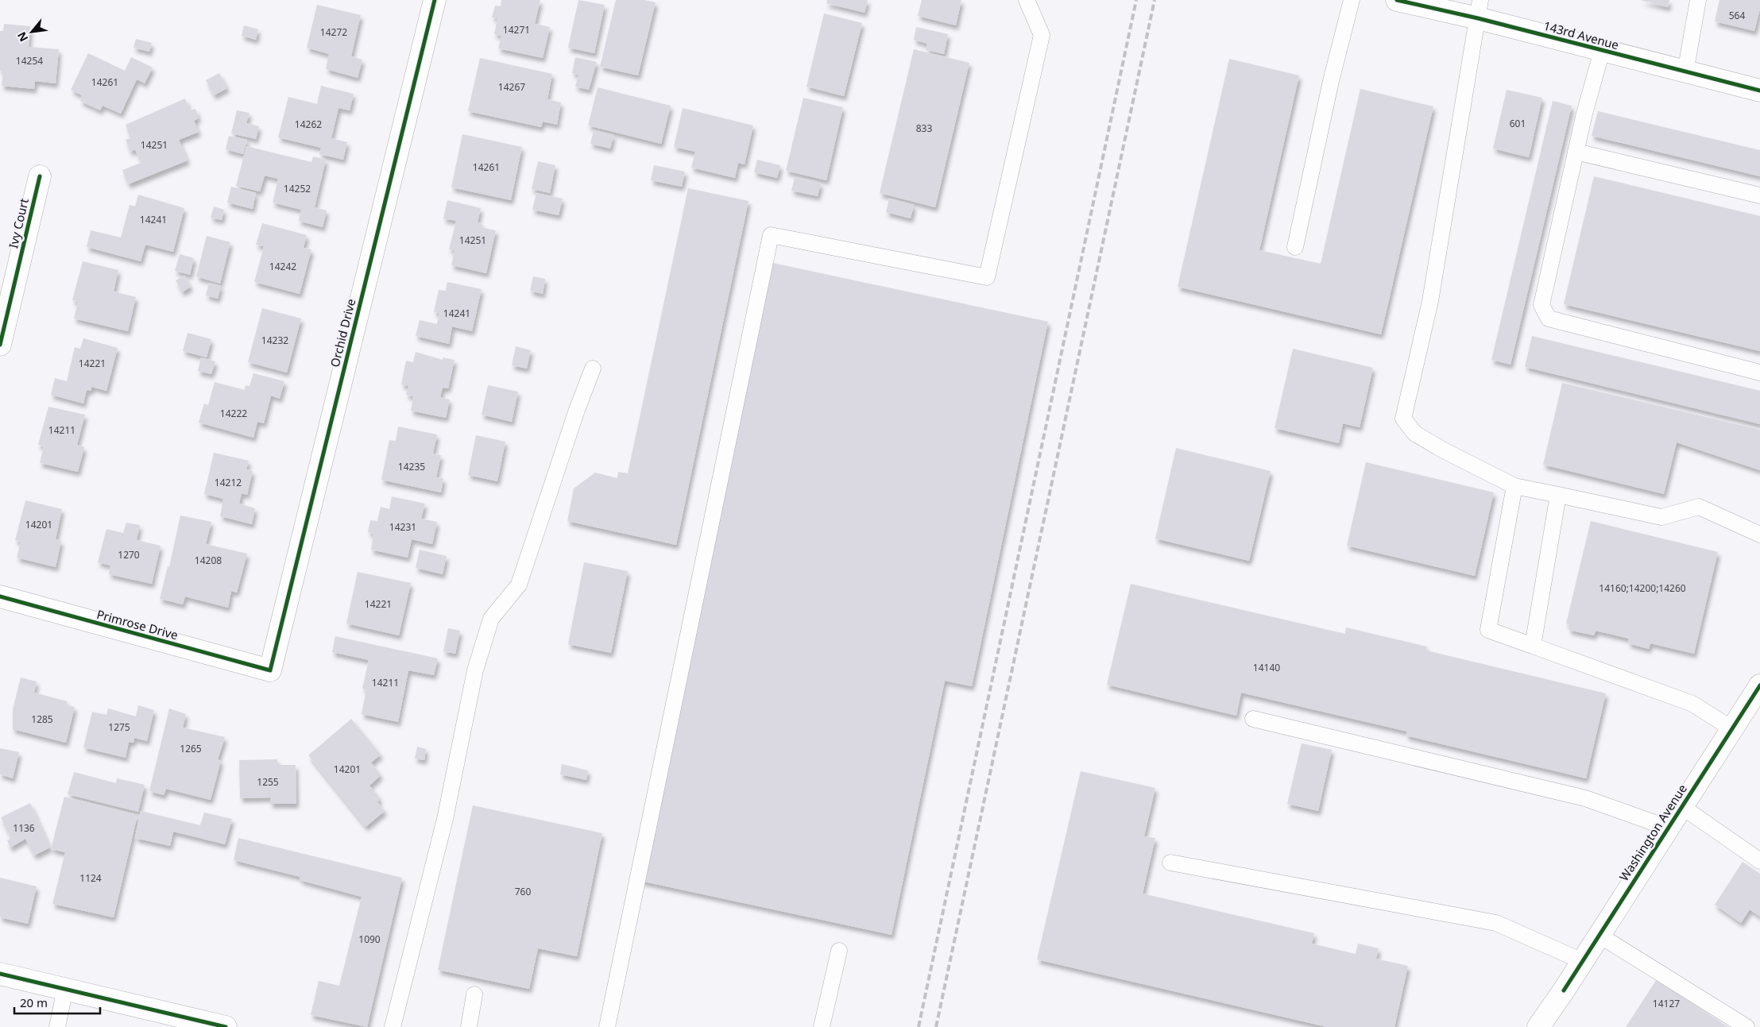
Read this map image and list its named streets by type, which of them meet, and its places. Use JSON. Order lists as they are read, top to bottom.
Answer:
{
  "streets": {
    "street": [
      "143rd Avenue",
      "Ivy Court",
      "Orchid Drive",
      "Primrose Drive",
      "Washington Avenue"
    ]
  },
  "crossings": [
    ["Orchid Drive", "Primrose Drive"]
  ],
  "house_numbers": [
    "564",
    "14271",
    "14272",
    "14254",
    "14261",
    "14267",
    "601",
    "14262",
    "833",
    "14251",
    "14261",
    "14252",
    "14241",
    "14251",
    "14242",
    "14241",
    "14232",
    "14221",
    "14222",
    "14211",
    "14235",
    "14212",
    "14201",
    "14231",
    "1270",
    "14208",
    "14160;14200;14260",
    "14221",
    "14140",
    "14211",
    "1285",
    "1275",
    "1265",
    "14201",
    "1255",
    "1136",
    "1124",
    "760",
    "1090",
    "14127"
  ],
  "scale_bar": "20 m",
  "north": "bottom left"
}
